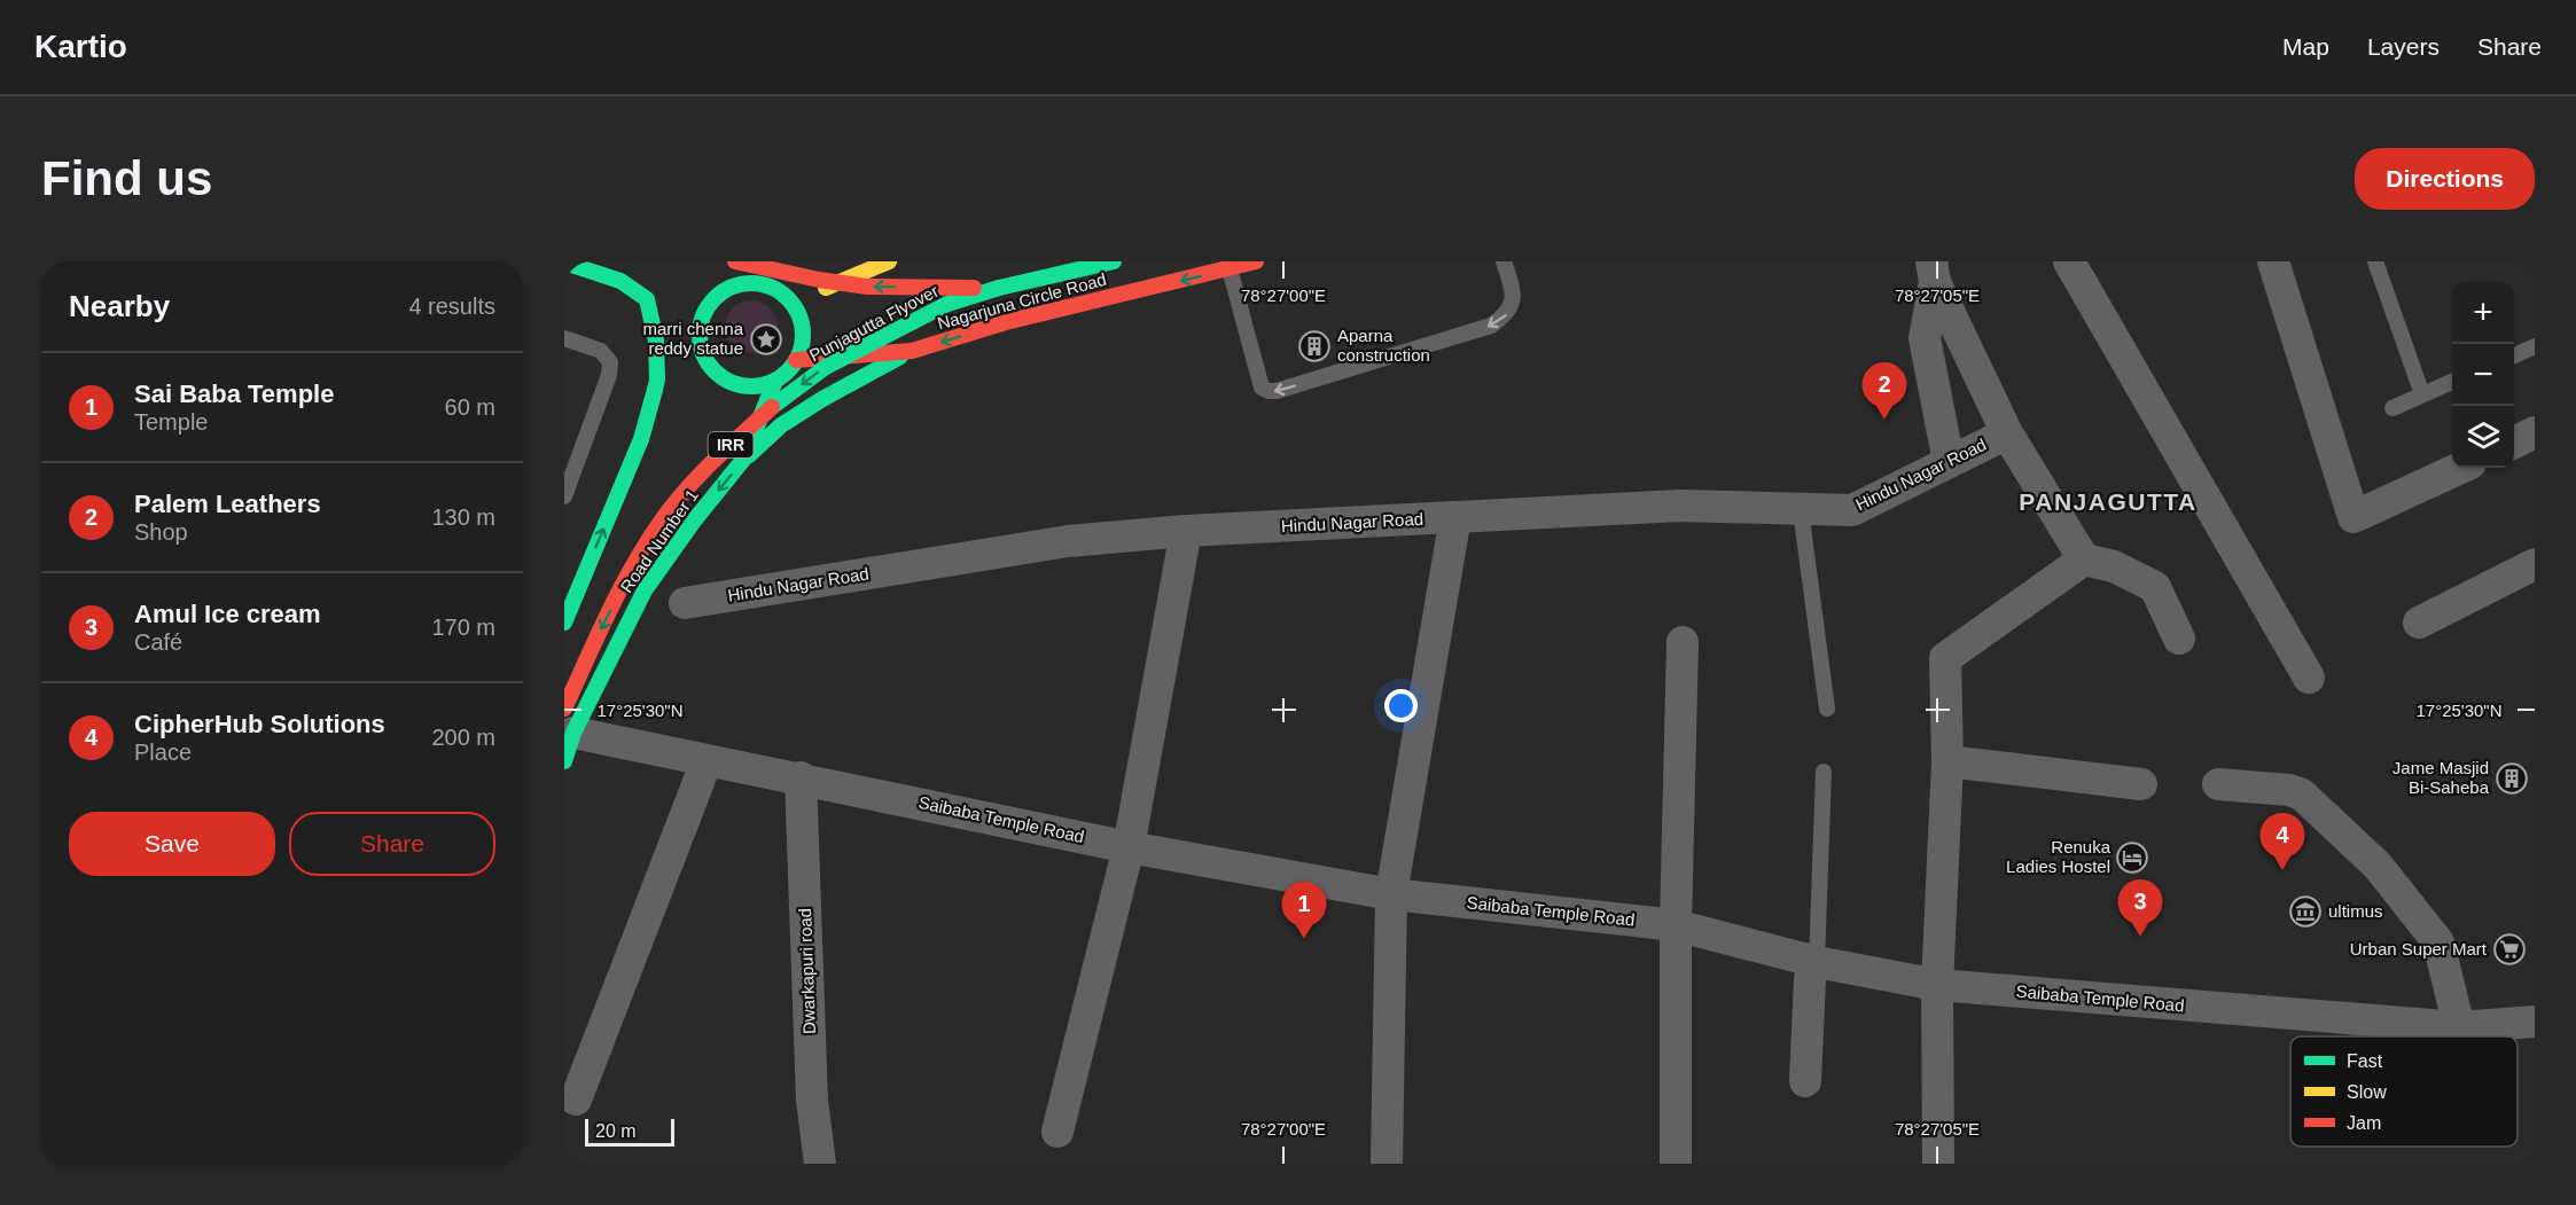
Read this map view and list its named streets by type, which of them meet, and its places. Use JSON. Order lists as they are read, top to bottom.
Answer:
{
  "streets": {
    "main road": [
      "Nagarjuna Circle Road",
      "Punjagutta Flyover",
      "IRR",
      "Road Number 1"
    ],
    "street": ["Hindu Nagar Road", "Saibaba Temple Road", "Dwarkapuri road"]
  },
  "crossings": [
    ["Nagarjuna Circle Road", "IRR"],
    ["Nagarjuna Circle Road", "Road Number 1"],
    ["Punjagutta Flyover", "Road Number 1"],
    ["Punjagutta Flyover", "Saibaba Temple Road"],
    ["IRR", "Road Number 1"],
    ["Road Number 1", "Saibaba Temple Road"],
    ["Saibaba Temple Road", "Dwarkapuri road"]
  ],
  "one_way": ["Nagarjuna Circle Road", "Punjagutta Flyover"],
  "districts": ["PANJAGUTTA"],
  "places": {
    "place": ["marri chenna reddy statue"],
    "building": ["Aparna construction", "Jame Masjid Bi-Saheba"],
    "hotel": ["Renuka Ladies Hostel"],
    "museum": ["ultimus"],
    "supermarket": ["Urban Super Mart"]
  },
  "legend": ["Fast", "Slow", "Jam"],
  "scale_bar": "20 m",
  "page": {
    "header": "Kartio",
    "nav": ["Map", "Layers", "Share"],
    "buttons": [
      "Directions",
      ["Save", "Share"]
    ],
    "title": "Find us",
    "heading": ["Nearby", "4 results"],
    "map_buttons": ["+", "−"],
    "list": [
      {
        "mark": "1",
        "name": "Sai Baba Temple",
        "note": "Temple",
        "value": "60 m"
      },
      {
        "mark": "2",
        "name": "Palem Leathers",
        "note": "Shop",
        "value": "130 m"
      },
      {
        "mark": "3",
        "name": "Amul Ice cream",
        "note": "Café",
        "value": "170 m"
      },
      {
        "mark": "4",
        "name": "CipherHub Solutions",
        "note": "Place",
        "value": "200 m"
      }
    ],
    "pins": [
      "2",
      "4",
      "3",
      "1"
    ],
    "scale": "20 m"
  },
  "coordinates": ["78°27'00\"E", "78°27'05\"E", "17°25'30\"N"]
}
